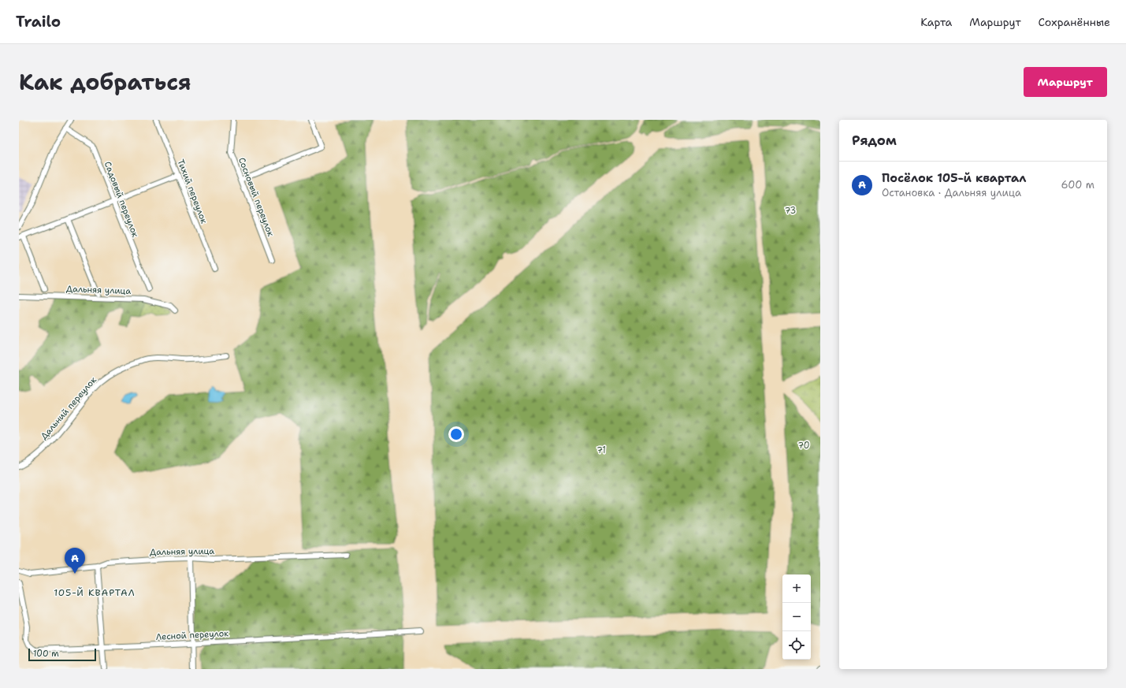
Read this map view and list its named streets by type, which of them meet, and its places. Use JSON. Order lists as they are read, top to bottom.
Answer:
{
  "streets": {
    "street": [
      "Тихий переулок",
      "Сосновый переулок",
      "Садовый переулок",
      "Дальняя улица",
      "Дальний переулок",
      "Лесной переулок"
    ]
  },
  "districts": ["105-Й КВАРТАЛ"],
  "parks": ["73", "70", "71"],
  "scale_bar": "100 m",
  "page": {
    "header": "Trailo",
    "nav": ["Карта", "Маршрут", "Сохранённые"],
    "title": "Как добраться",
    "buttons": "Маршрут",
    "heading": "Рядом",
    "list": [
      {
        "mark": "A",
        "name": "Посёлок 105-й квартал",
        "note": "Остановка · Дальняя улица",
        "value": "600 m"
      }
    ],
    "pins": "A",
    "map_buttons": ["+", "−"],
    "scale": "100 m"
  }
}
